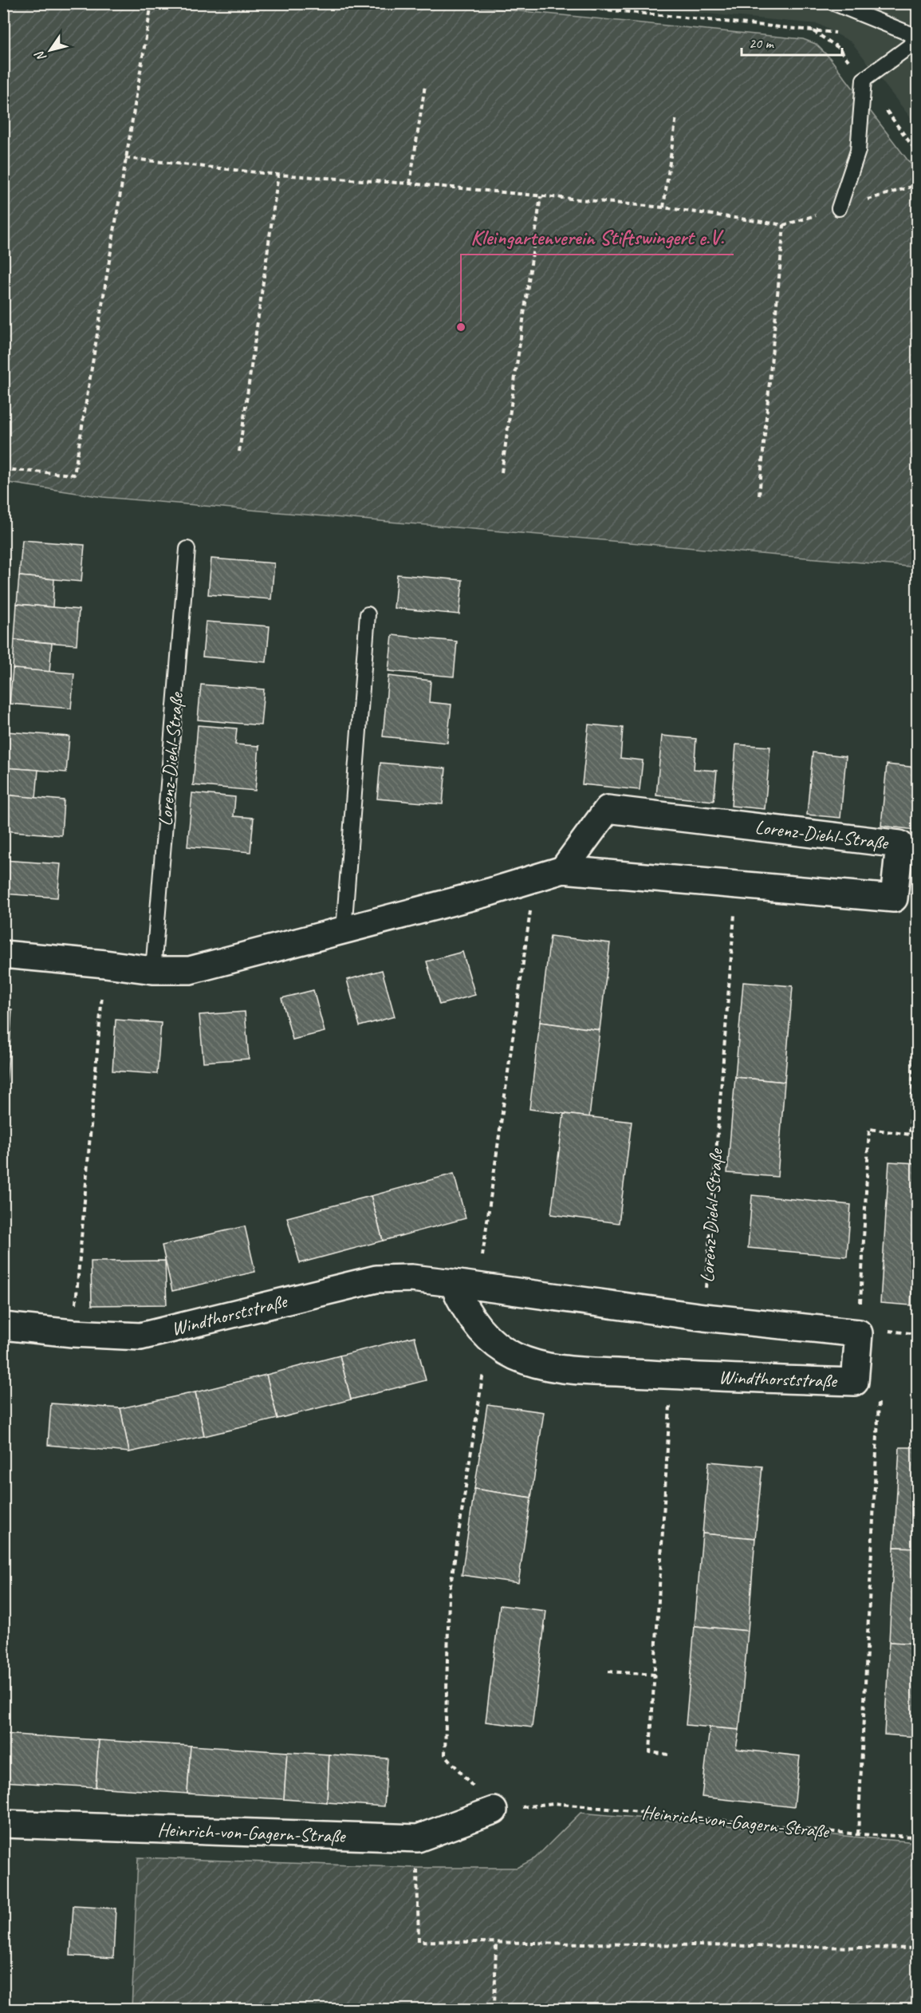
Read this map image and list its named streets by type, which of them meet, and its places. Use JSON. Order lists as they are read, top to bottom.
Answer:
{
  "streets": {
    "street": ["Lorenz-Diehl-Straße", "Windthorststraße", "Heinrich-von-Gagern-Straße"]
  },
  "crossings": [
    ["Lorenz-Diehl-Straße", "Windthorststraße"]
  ],
  "places": ["Kleingartenverein Stiftswingert e.V."],
  "scale_bar": "20 m",
  "north": "bottom left"
}
